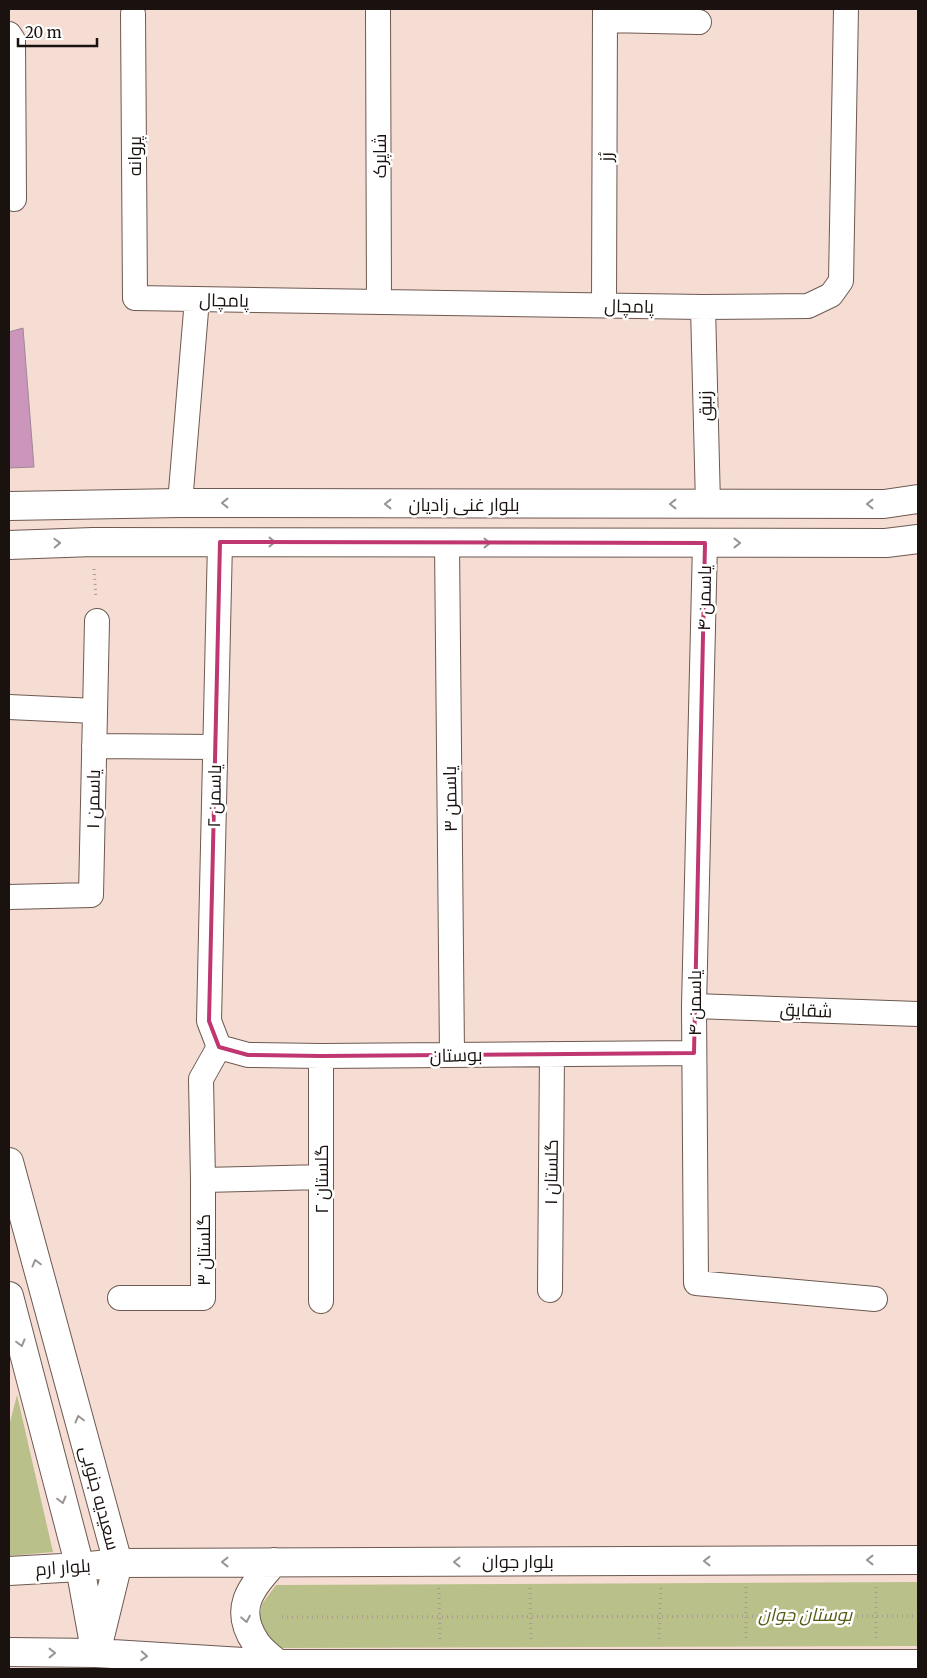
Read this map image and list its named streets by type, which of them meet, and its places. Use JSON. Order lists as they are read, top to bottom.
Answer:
{
  "streets": {
    "main road": [
      "بلوار غنی زادیان",
      "سعیدیه جنوبی",
      "بلوار جوان",
      "بلوار ارم"
    ],
    "street": [
      "پروانه",
      "شاپرک",
      "رُز",
      "پامچال",
      "زنبق",
      "یاسمن ۴",
      "یاسمن ۲",
      "یاسمن ۱",
      "یاسمن ۳",
      "شقایق",
      "بوستان",
      "گلستان ۱",
      "گلستان ۲",
      "گلستان ۳"
    ]
  },
  "crossings": [
    ["پروانه", "پامچال"],
    ["شاپرک", "پامچال"],
    ["رُز", "پامچال"],
    ["پامچال", "زنبق"],
    ["زنبق", "بلوار غنی زادیان"],
    ["یاسمن ۴", "شقایق"],
    ["یاسمن ۴", "بوستان"],
    ["یاسمن ۲", "بوستان"],
    ["یاسمن ۲", "گلستان ۳"],
    ["یاسمن ۳", "بوستان"],
    ["بوستان", "گلستان ۱"],
    ["بوستان", "گلستان ۲"],
    ["بوستان", "گلستان ۳"],
    ["سعیدیه جنوبی", "بلوار جوان"],
    ["سعیدیه جنوبی", "بلوار ارم"],
    ["بلوار جوان", "بلوار ارم"]
  ],
  "parks": ["بوستان جوان"],
  "scale_bar": "20 m"
}
